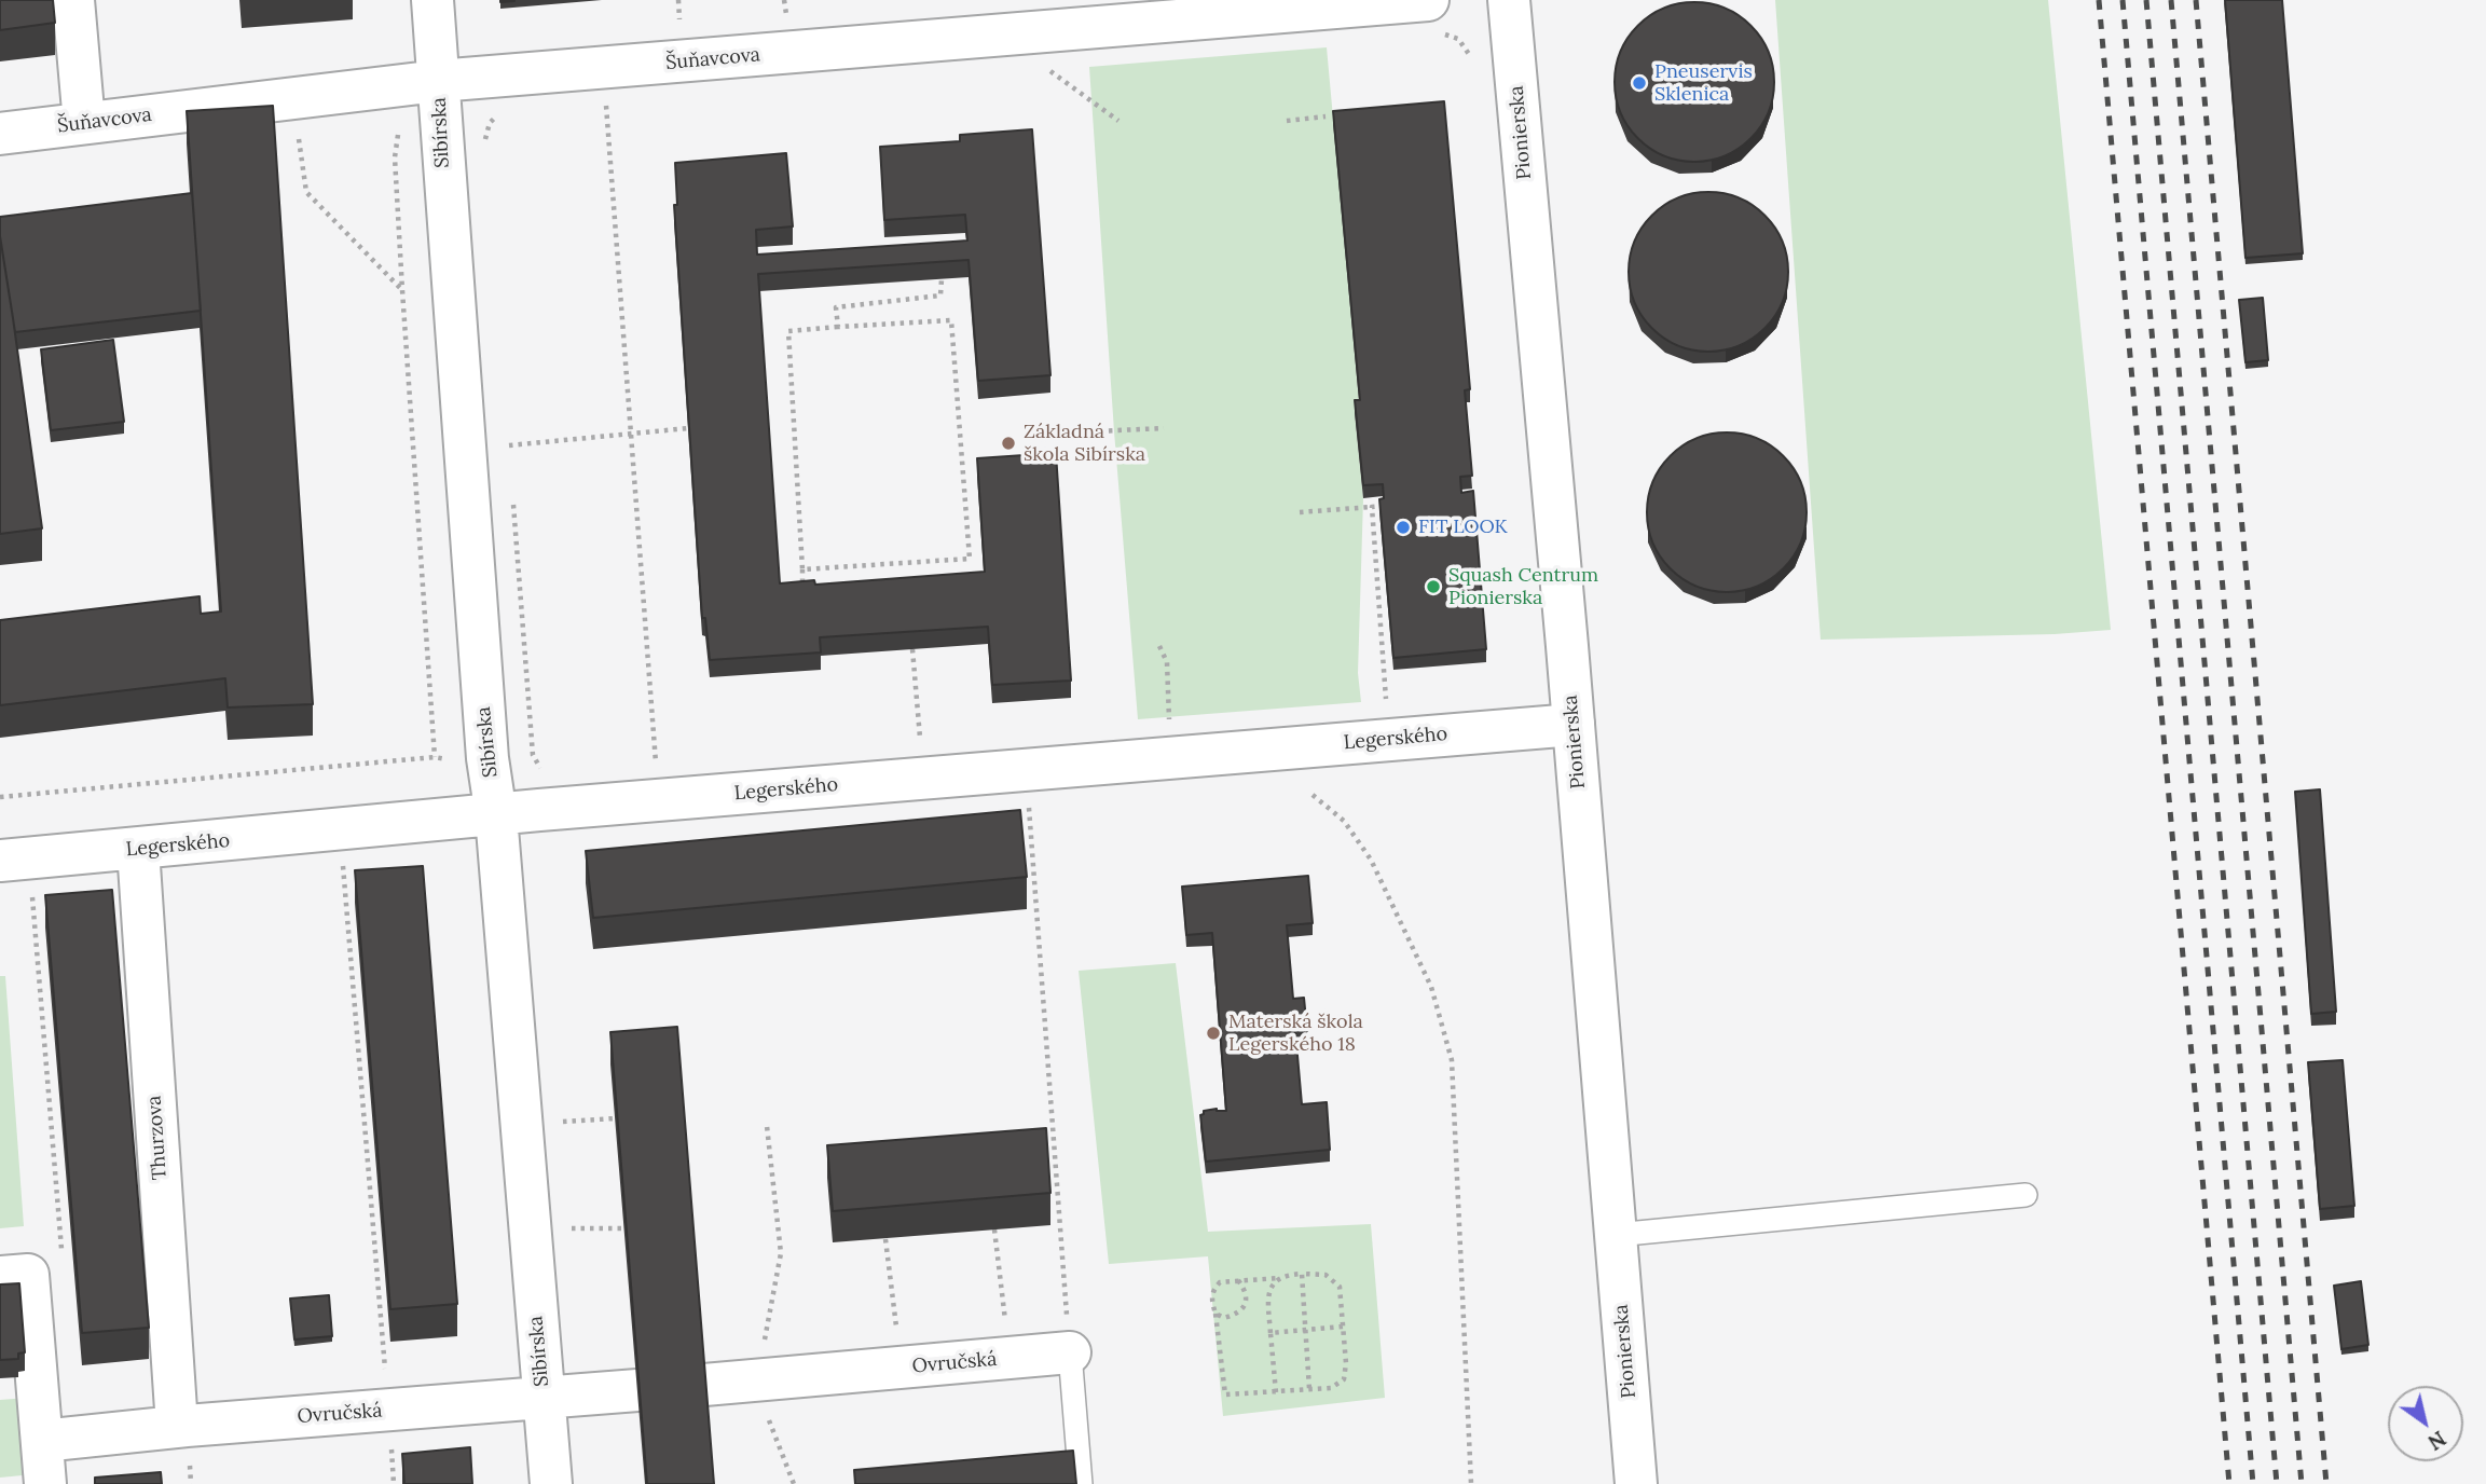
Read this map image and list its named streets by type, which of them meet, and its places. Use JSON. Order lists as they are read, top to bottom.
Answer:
{
  "streets": {
    "street": [
      "Šuňavcova",
      "Sibírska",
      "Pionierska",
      "Legerského",
      "Thurzova",
      "Ovručská"
    ]
  },
  "crossings": [
    ["Šuňavcova", "Sibírska"],
    ["Sibírska", "Legerského"],
    ["Sibírska", "Ovručská"],
    ["Pionierska", "Legerského"],
    ["Legerského", "Thurzova"],
    ["Thurzova", "Ovručská"]
  ],
  "places": [
    "Pneuservis Sklenica",
    "Základná škola Sibírska",
    "FIT LOOK",
    "Squash Centrum Pionierska",
    "Materská škola Legerského 18"
  ],
  "north": "bottom right"
}
